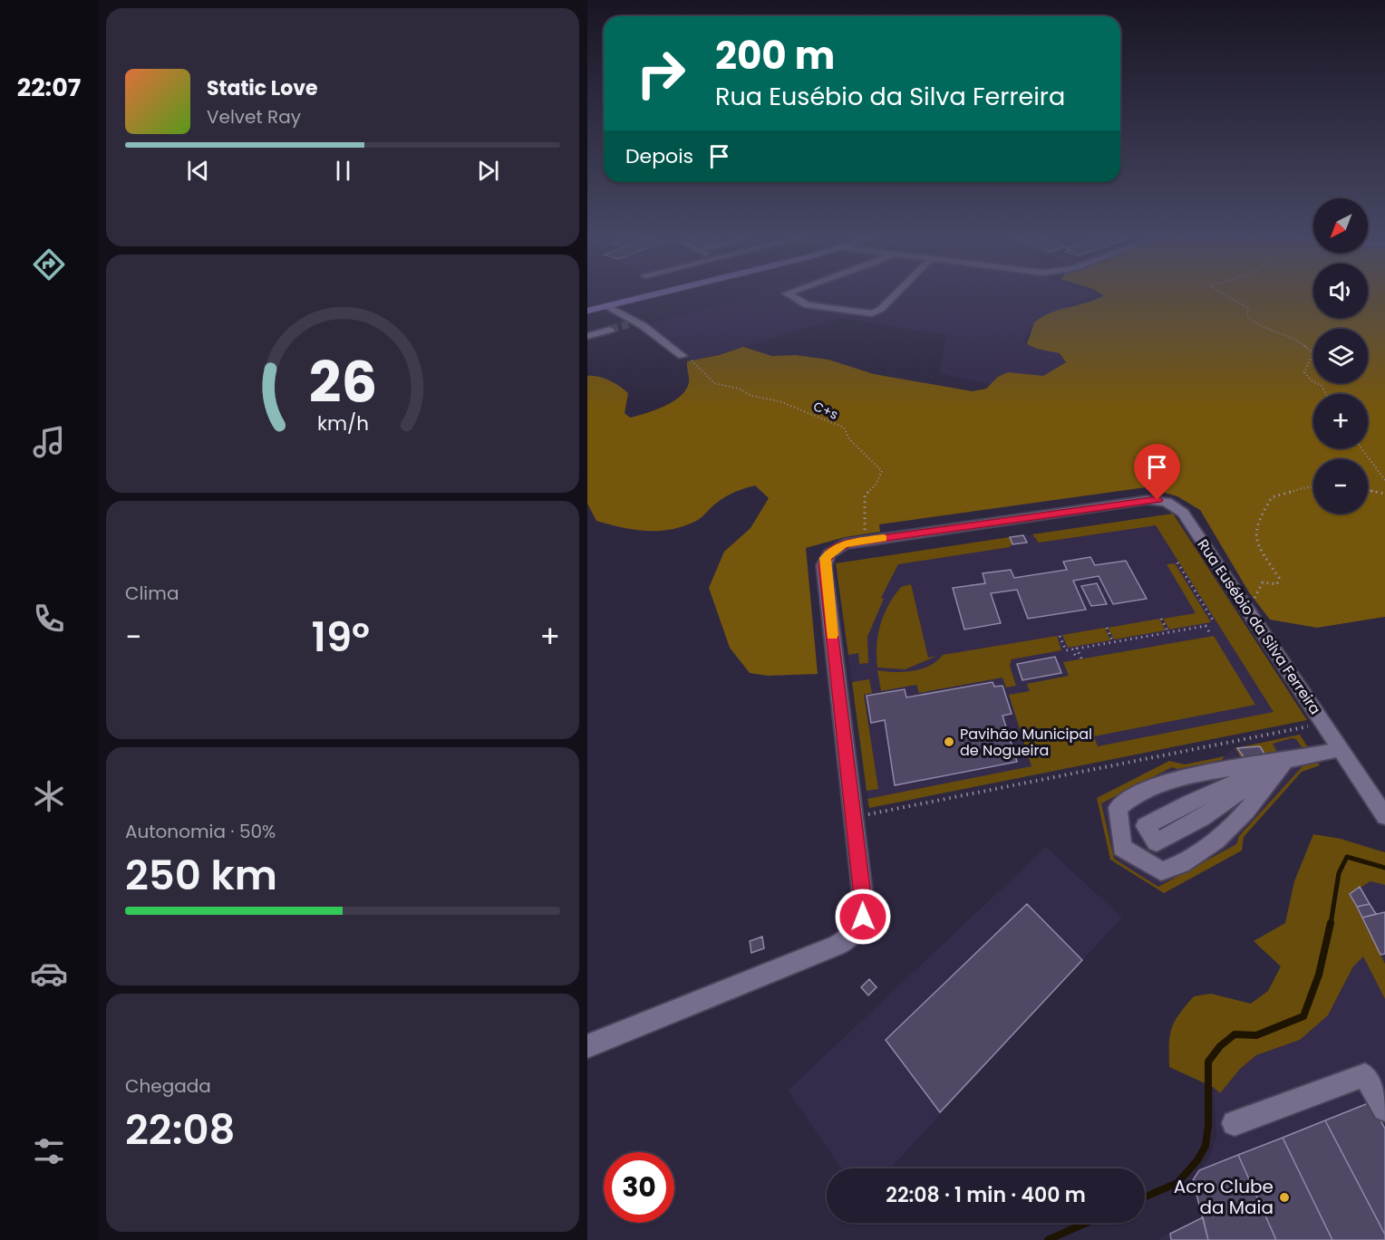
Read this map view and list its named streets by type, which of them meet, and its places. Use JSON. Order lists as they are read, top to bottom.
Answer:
{
  "streets": {
    "street": ["Rua Eusébio da Silva Ferreira"],
    "path": ["C+s"]
  },
  "crossings": [
    ["C+s", "Rua Eusébio da Silva Ferreira"]
  ],
  "places": ["Pavihão Municipal de Nogueira", "Acro Clube da Maia"],
  "north": "bottom left",
  "page": {
    "tabs": "22:07",
    "turn": ["200 m", "Rua Eusébio da Silva Ferreira"],
    "song": ["Static Love", "Velvet Ray"],
    "then": "Depois",
    "map_buttons": ["+", "−"],
    "tile": [
      "Clima",
      ["Autonomia · 50%", "250 km"],
      ["Chegada", "22:08"]
    ],
    "heat": ["−", "19°", "+"],
    "limit": "30",
    "trip": "22:08 · 1 min · 400 m",
    "gauge": ["26", "km/h"]
  }
}
